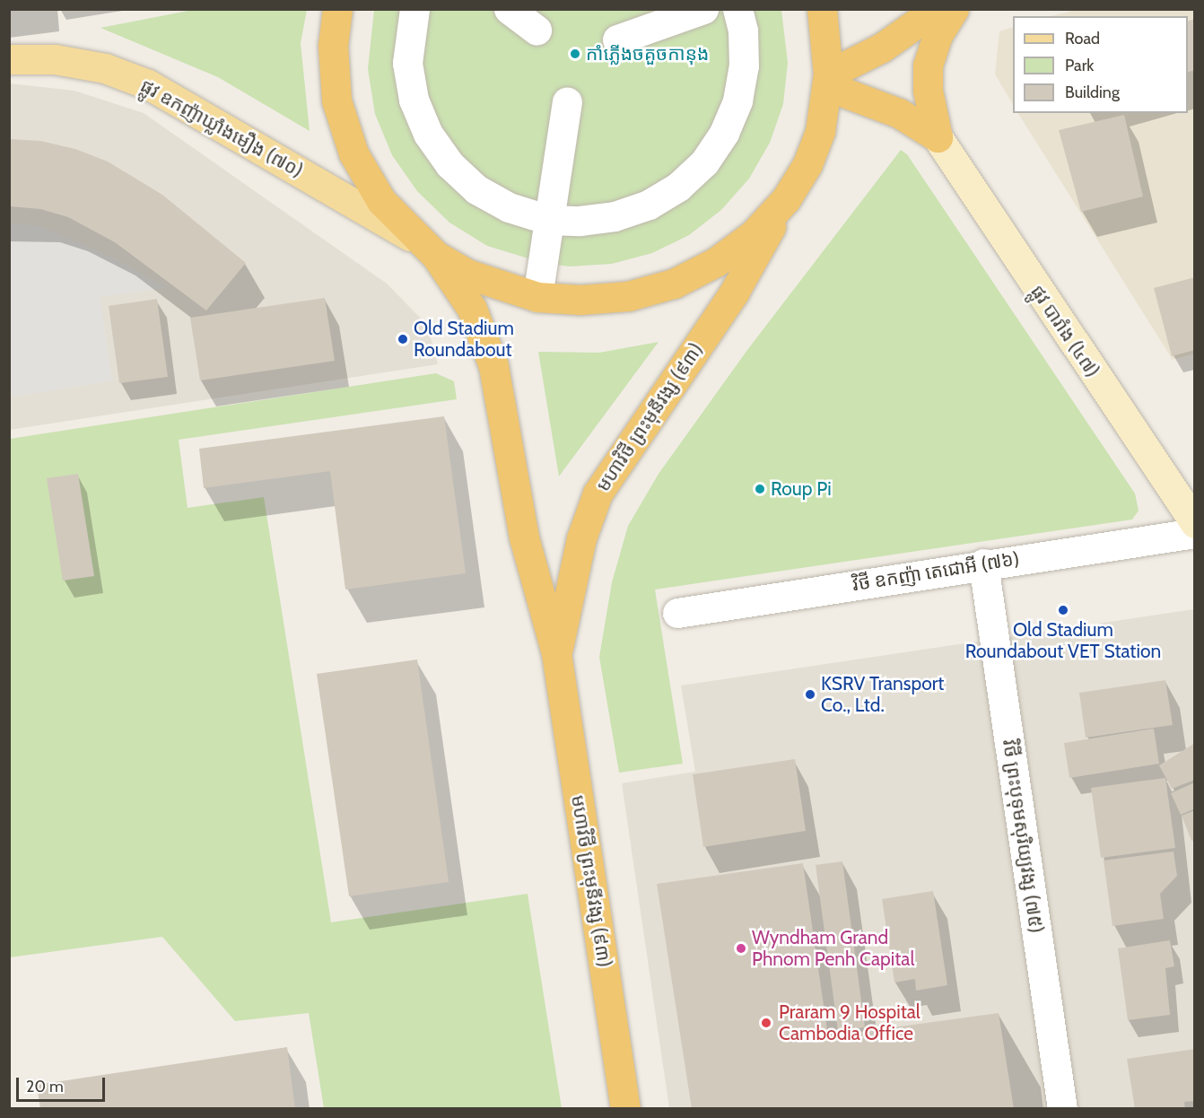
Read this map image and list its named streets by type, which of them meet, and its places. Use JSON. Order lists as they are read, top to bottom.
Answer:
{
  "streets": {
    "highway": ["មហាវិថី ព្រះមុនីវង្ស (៩៣)"],
    "main road": ["ផ្លូវ ឧកញ៉ាឃ្លាំងមឿង (៧០)", "ផ្លូវ បារាំង (៤៧)"],
    "street": ["វិថី ឧកញ៉ា តេជោអី (៧៦)", "វិថី ព្រះបុទុមសុរិយ្យវង្ស (៧៥)"]
  },
  "crossings": [
    ["ផ្លូវ ឧកញ៉ាឃ្លាំងមឿង (៧០)", "មហាវិថី ព្រះមុនីវង្ស (៩៣)"],
    ["វិថី ឧកញ៉ា តេជោអី (៧៦)", "វិថី ព្រះបុទុមសុរិយ្យវង្ស (៧៥)"]
  ],
  "places": [
    "កាំភ្លើងចគួចកានុង",
    "Old Stadium Roundabout",
    "Roup Pi",
    "Old Stadium Roundabout VET Station",
    "KSRV Transport Co., Ltd.",
    "Wyndham Grand Phnom Penh Capital",
    "Praram 9 Hospital Cambodia Office"
  ],
  "legend": ["Road", "Park", "Building"],
  "scale_bar": "20 m"
}
